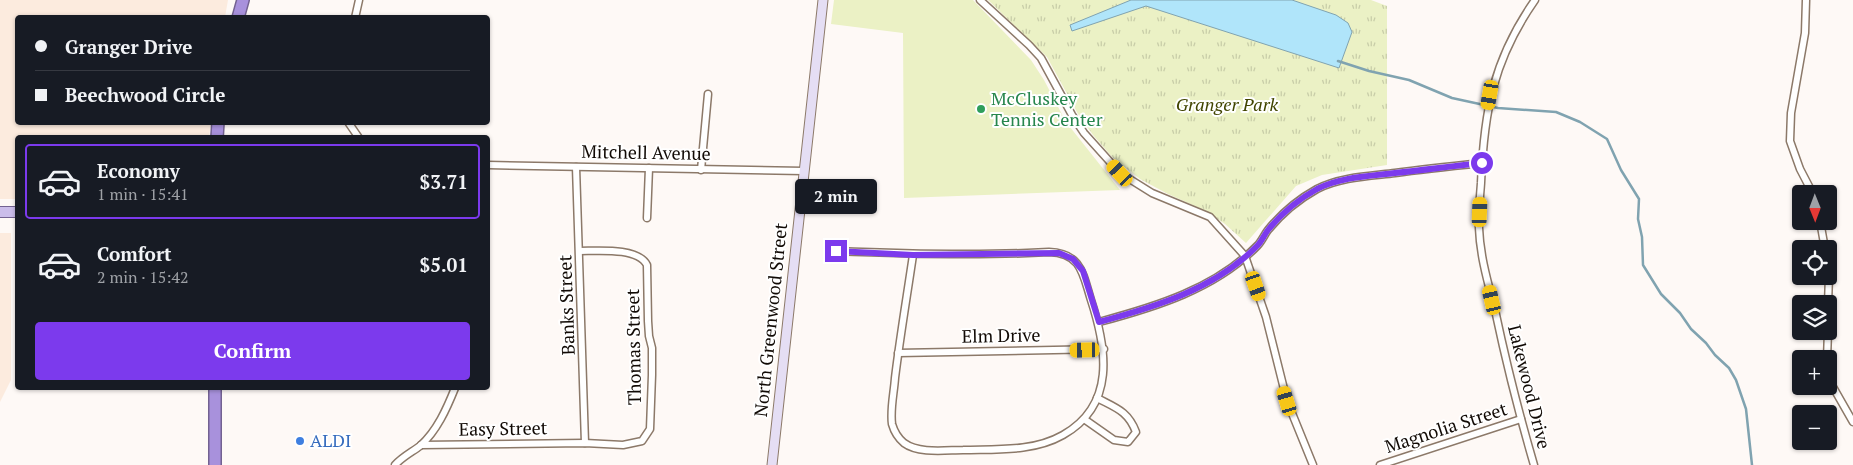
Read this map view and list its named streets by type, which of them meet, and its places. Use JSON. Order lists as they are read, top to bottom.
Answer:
{
  "streets": {
    "main road": ["North Greenwood Street"],
    "street": [
      "Mitchell Avenue",
      "Banks Street",
      "Elm Drive",
      "Thomas Street",
      "Lakewood Drive",
      "Magnolia Street",
      "Easy Street"
    ]
  },
  "crossings": [
    ["Mitchell Avenue", "Banks Street"],
    ["Mitchell Avenue", "North Greenwood Street"],
    ["Banks Street", "Thomas Street"],
    ["Banks Street", "Easy Street"],
    ["Thomas Street", "Easy Street"],
    ["Lakewood Drive", "Magnolia Street"]
  ],
  "parks": ["Granger Park"],
  "places": ["McCluskey Tennis Center", "ALDI"],
  "north": "bottom",
  "page": {
    "banner": ["Granger Drive", "Beechwood Circle"],
    "list": [
      {
        "name": "Economy",
        "note": "1 min · 15:41",
        "value": "$3.71"
      },
      {
        "name": "Comfort",
        "note": "2 min · 15:42",
        "value": "$5.01"
      }
    ],
    "bubble": "2 min",
    "map_buttons": ["+", "−"],
    "buttons": "Confirm"
  }
}
